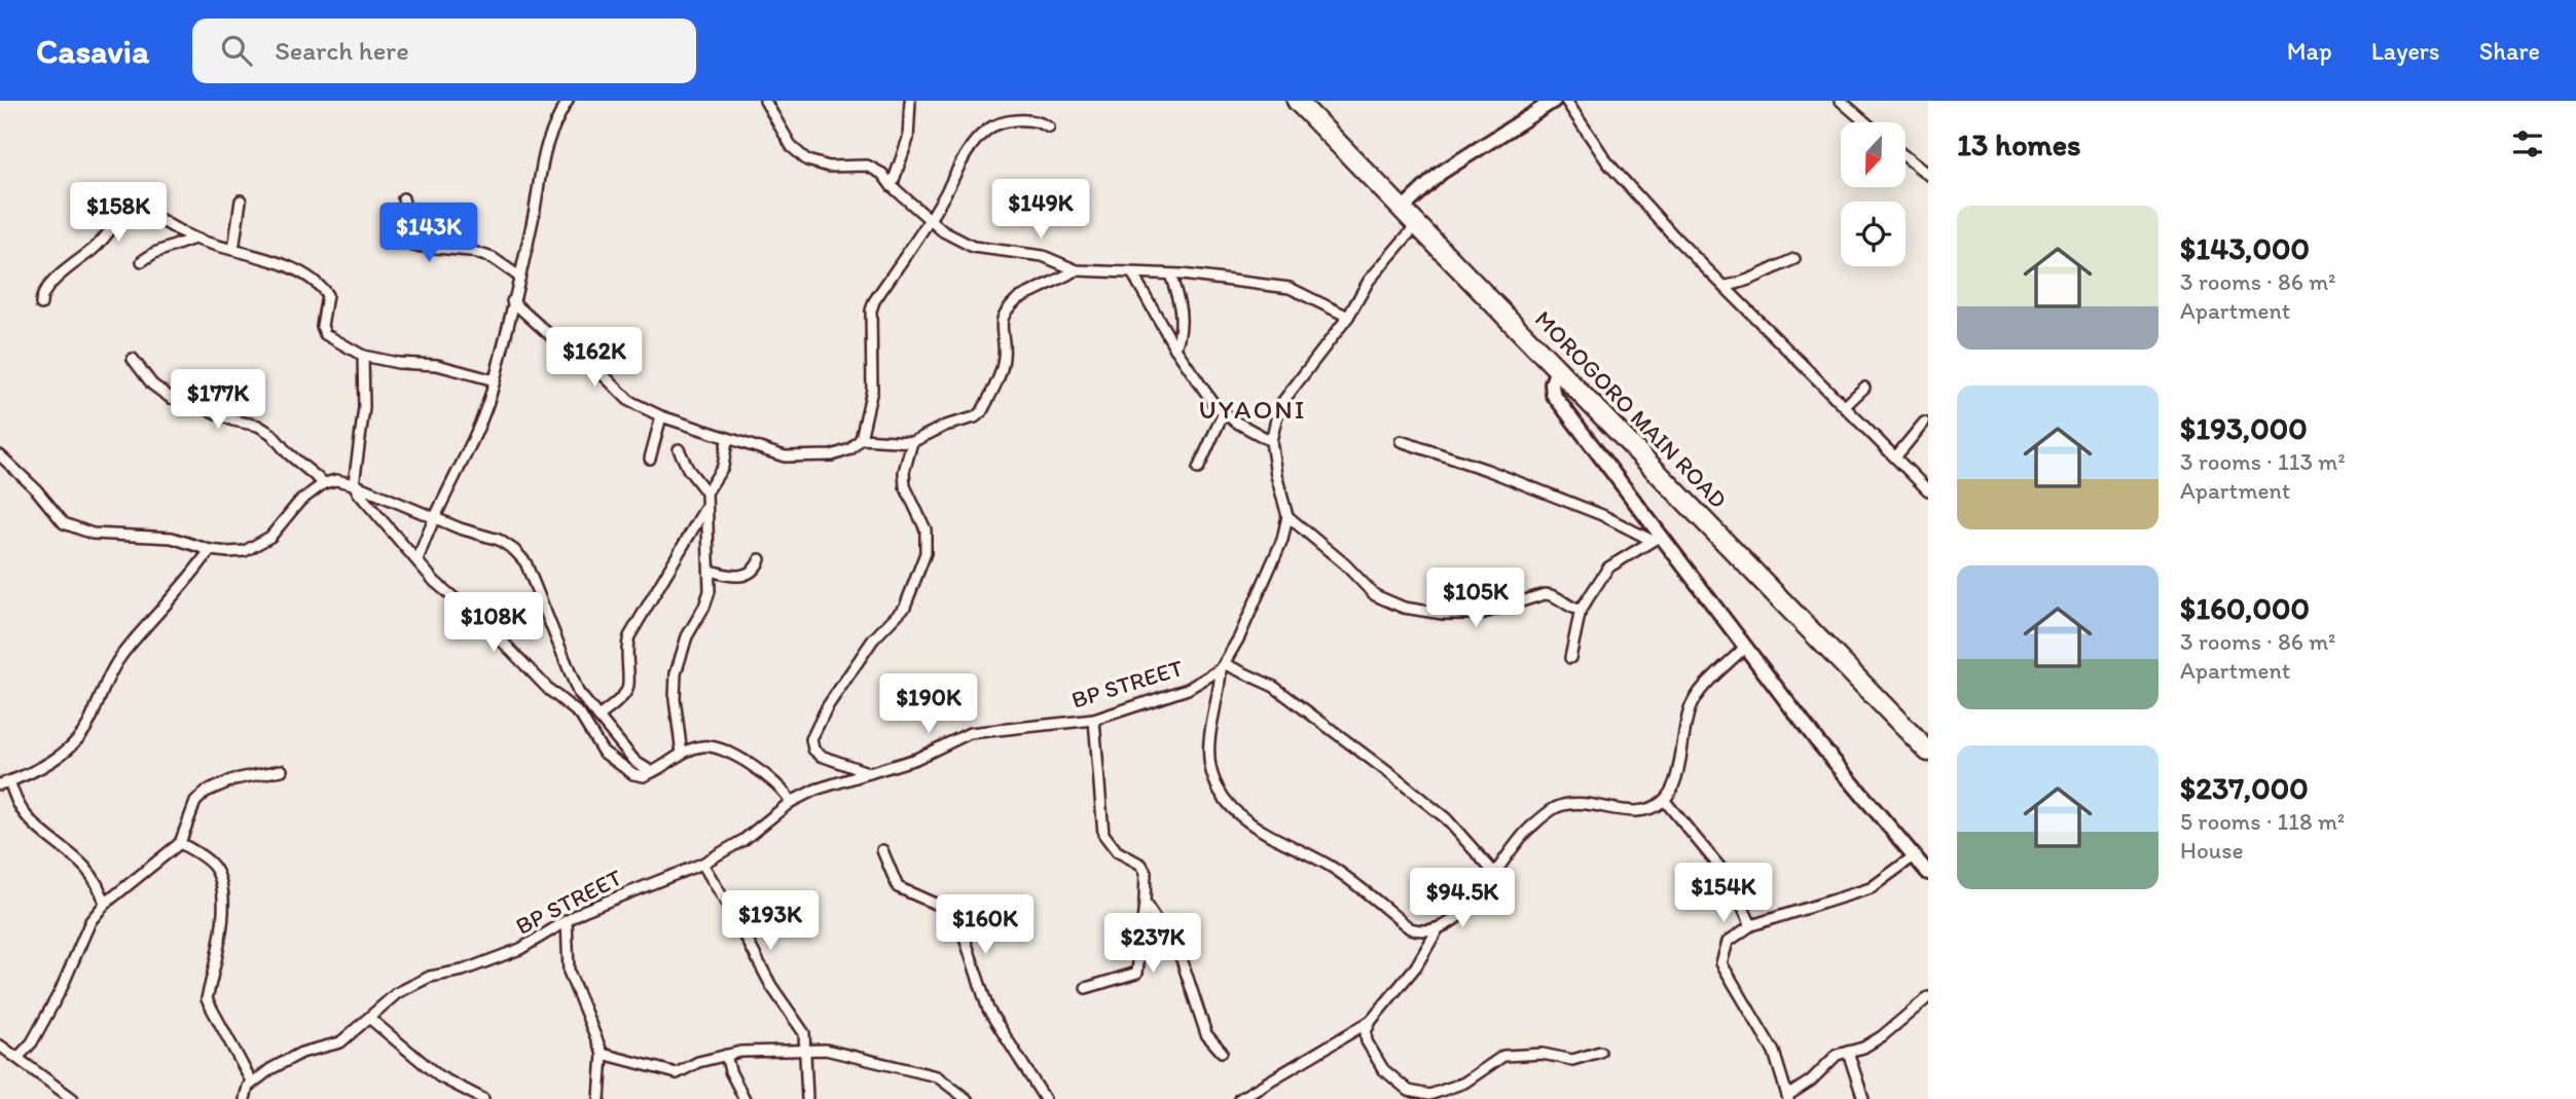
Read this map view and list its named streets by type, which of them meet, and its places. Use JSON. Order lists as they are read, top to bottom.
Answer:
{
  "streets": {
    "highway": ["MOROGORO MAIN ROAD"],
    "street": ["BP STREET"]
  },
  "districts": ["UYAONI"],
  "north": "bottom",
  "page": {
    "header": "Casavia",
    "search": "Search here",
    "nav": ["Map", "Layers", "Share"],
    "heading": "13 homes",
    "price": [
      "$149K",
      "$158K",
      "$143K",
      "$162K",
      "$177K",
      "$105K",
      "$108K",
      "$190K",
      "$154K",
      "$94.5K",
      "$193K",
      "$160K",
      "$237K"
    ],
    "list": [
      {
        "name": "$143,000",
        "note": "3 rooms · 86 m² · Apartment"
      },
      {
        "name": "$193,000",
        "note": "3 rooms · 113 m² · Apartment"
      },
      {
        "name": "$160,000",
        "note": "3 rooms · 86 m² · Apartment"
      },
      {
        "name": "$237,000",
        "note": "5 rooms · 118 m² · House"
      }
    ]
  }
}
